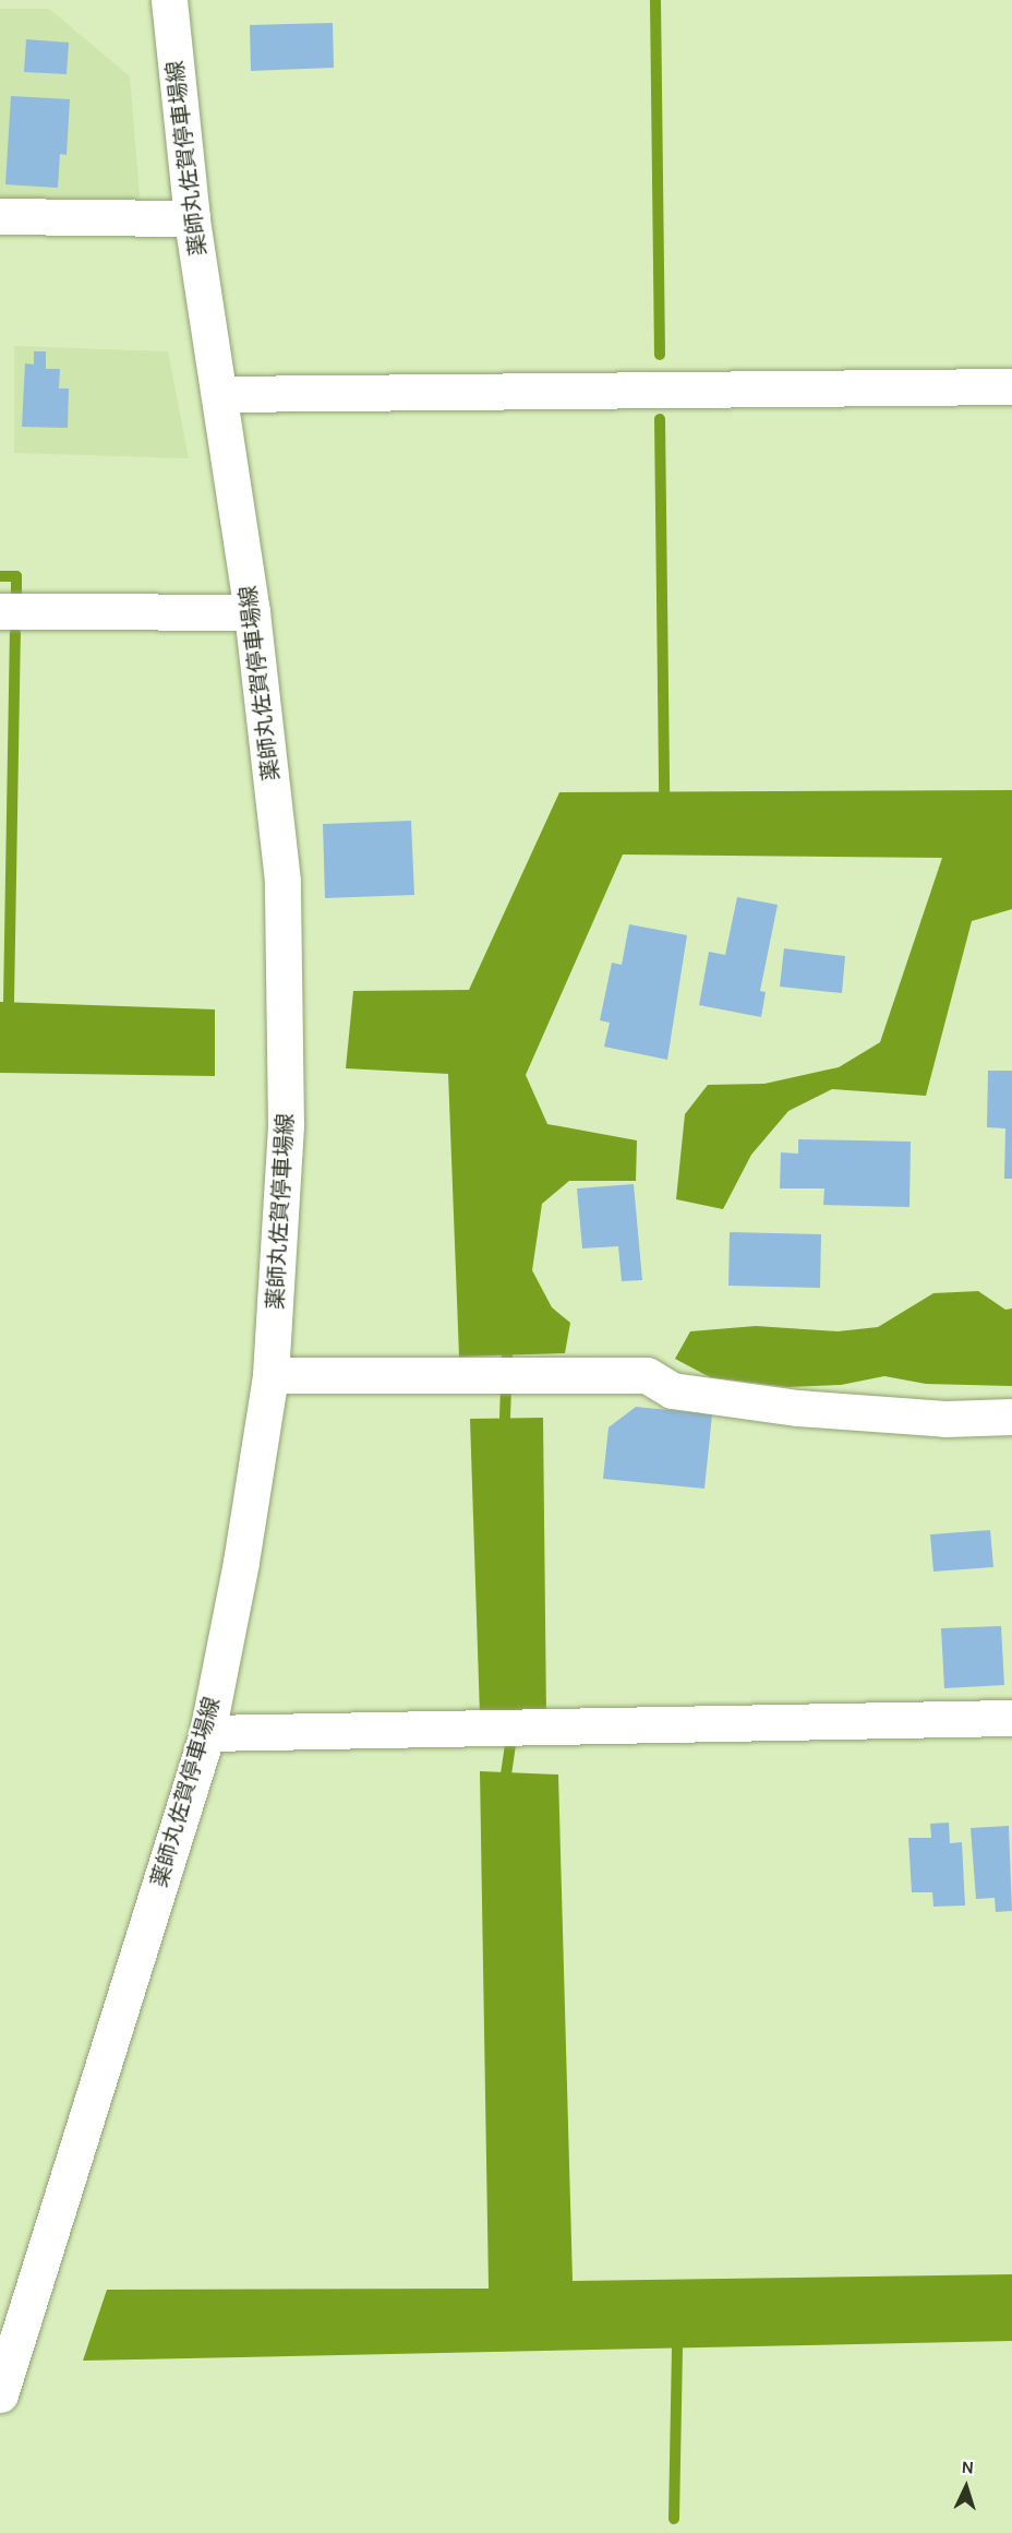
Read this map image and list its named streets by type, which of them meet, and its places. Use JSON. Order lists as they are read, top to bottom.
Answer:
{
  "streets": {
    "street": ["薬師丸佐賀停車場線"]
  },
  "north": "top"
}
